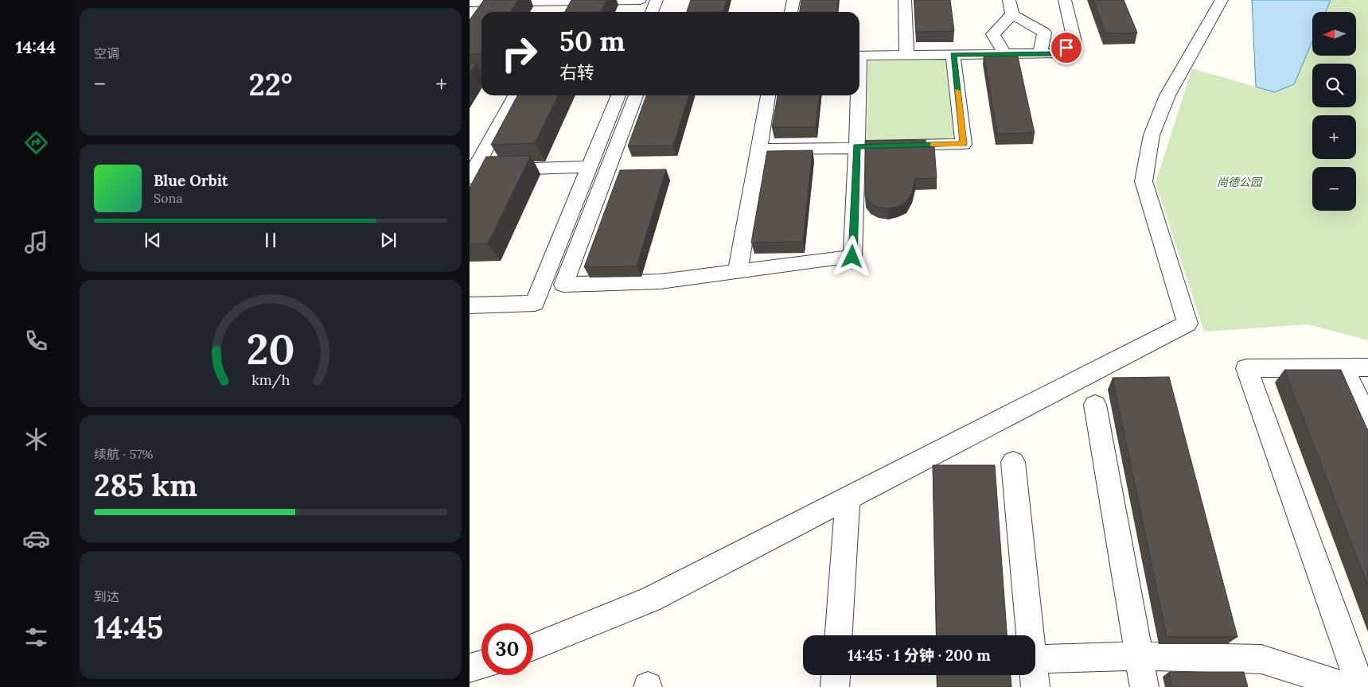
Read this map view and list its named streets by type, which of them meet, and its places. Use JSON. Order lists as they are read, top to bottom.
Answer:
{
  "parks": ["尚德公园"],
  "north": "left",
  "page": {
    "tabs": "14:44",
    "tile": [
      "空调",
      ["续航 · 57%", "285 km"],
      ["到达", "14:45"]
    ],
    "map_buttons": ["+", "−"],
    "turn": ["50 m", "右转"],
    "heat": ["−", "22°", "+"],
    "song": ["Blue Orbit", "Sona"],
    "limit": "30",
    "trip": "14:45 · 1 分钟 · 200 m",
    "gauge": ["20", "km/h"]
  }
}
